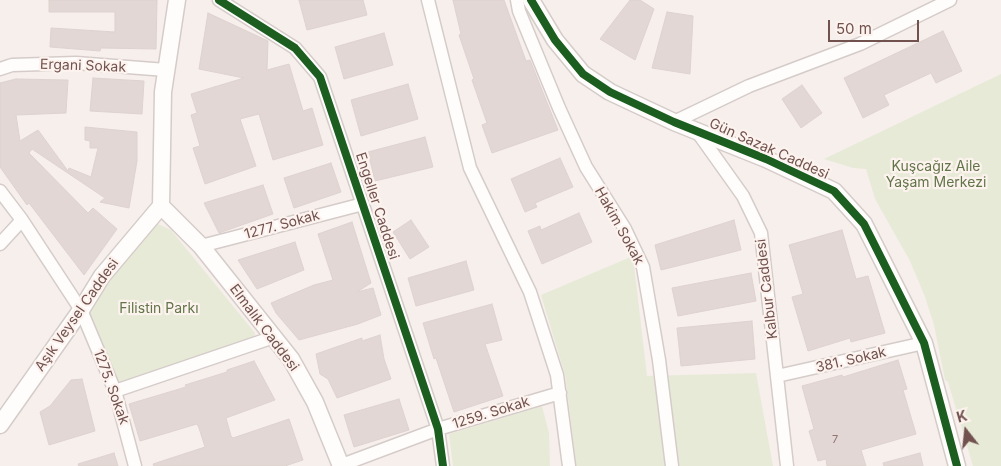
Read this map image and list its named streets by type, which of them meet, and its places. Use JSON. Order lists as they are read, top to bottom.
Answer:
{
  "streets": {
    "street": [
      "Ergani Sokak",
      "Gün Sazak Caddesi",
      "Engeller Caddesi",
      "1277. Sokak",
      "Hakim Sokak",
      "Kalbur Caddesi",
      "Aşık Veysel Caddesi",
      "Elmalık Caddesi",
      "381. Sokak",
      "1275. Sokak",
      "1259. Sokak"
    ]
  },
  "crossings": [
    ["Gün Sazak Caddesi", "Kalbur Caddesi"],
    ["Gün Sazak Caddesi", "381. Sokak"],
    ["Engeller Caddesi", "1277. Sokak"],
    ["Engeller Caddesi", "1259. Sokak"],
    ["1277. Sokak", "Elmalık Caddesi"],
    ["Kalbur Caddesi", "381. Sokak"],
    ["Aşık Veysel Caddesi", "Elmalık Caddesi"],
    ["Aşık Veysel Caddesi", "1275. Sokak"],
    ["Elmalık Caddesi", "1259. Sokak"]
  ],
  "parks": ["Kuşcağız Aile Yaşam Merkezi", "Filistin Parkı"],
  "house_numbers": ["7"],
  "scale_bar": "50 m",
  "north": "top"
}
